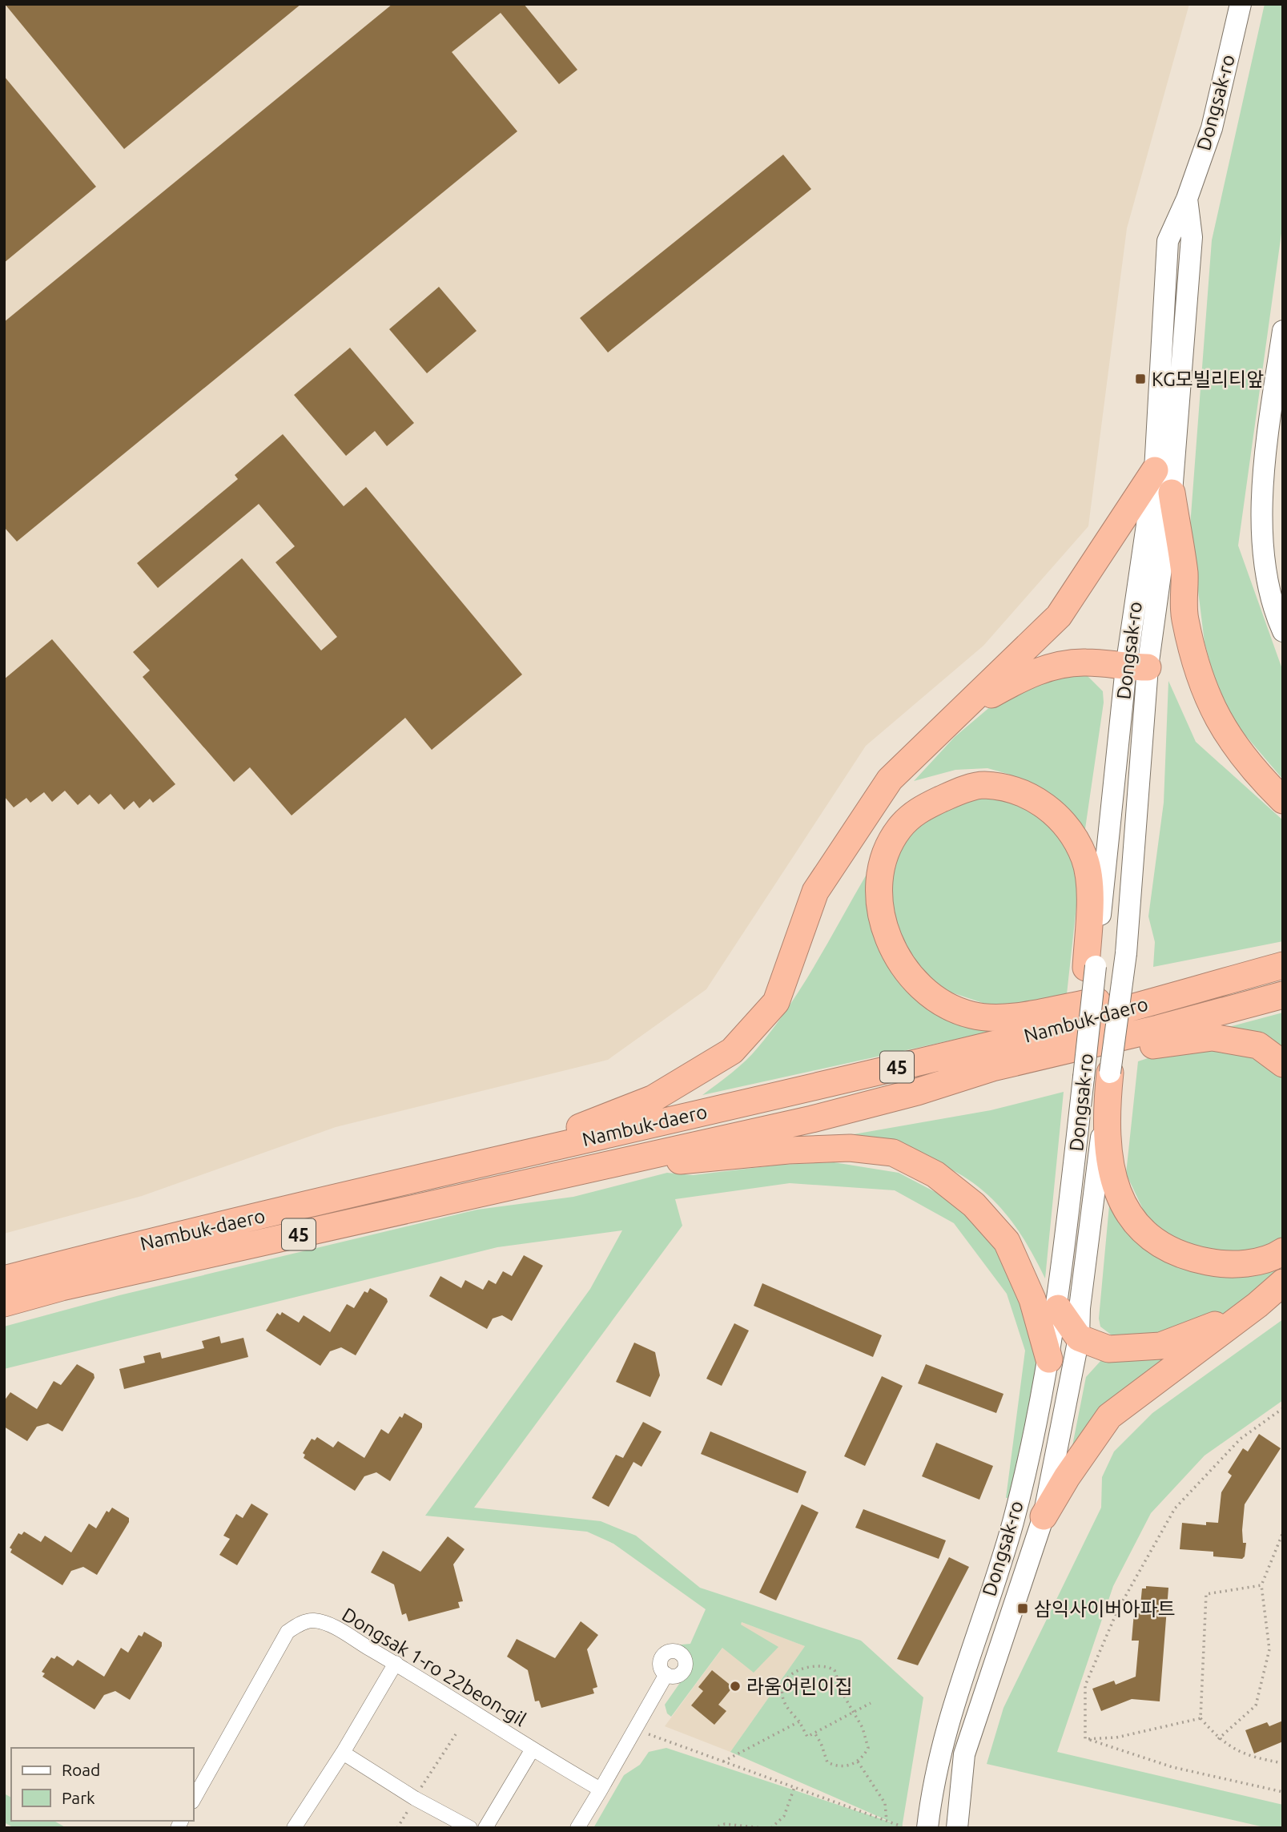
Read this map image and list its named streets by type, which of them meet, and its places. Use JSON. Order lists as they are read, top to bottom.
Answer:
{
  "streets": {
    "highway": ["Nambuk-daero", "45"],
    "main road": ["Dongsak-ro"],
    "street": ["Dongsak 1-ro 22beon-gil"]
  },
  "places": {
    "transit": ["KG모빌리티앞", "삼익사이버아파트"],
    "other": ["라움어린이집"]
  },
  "legend": ["Road", "Park"]
}
